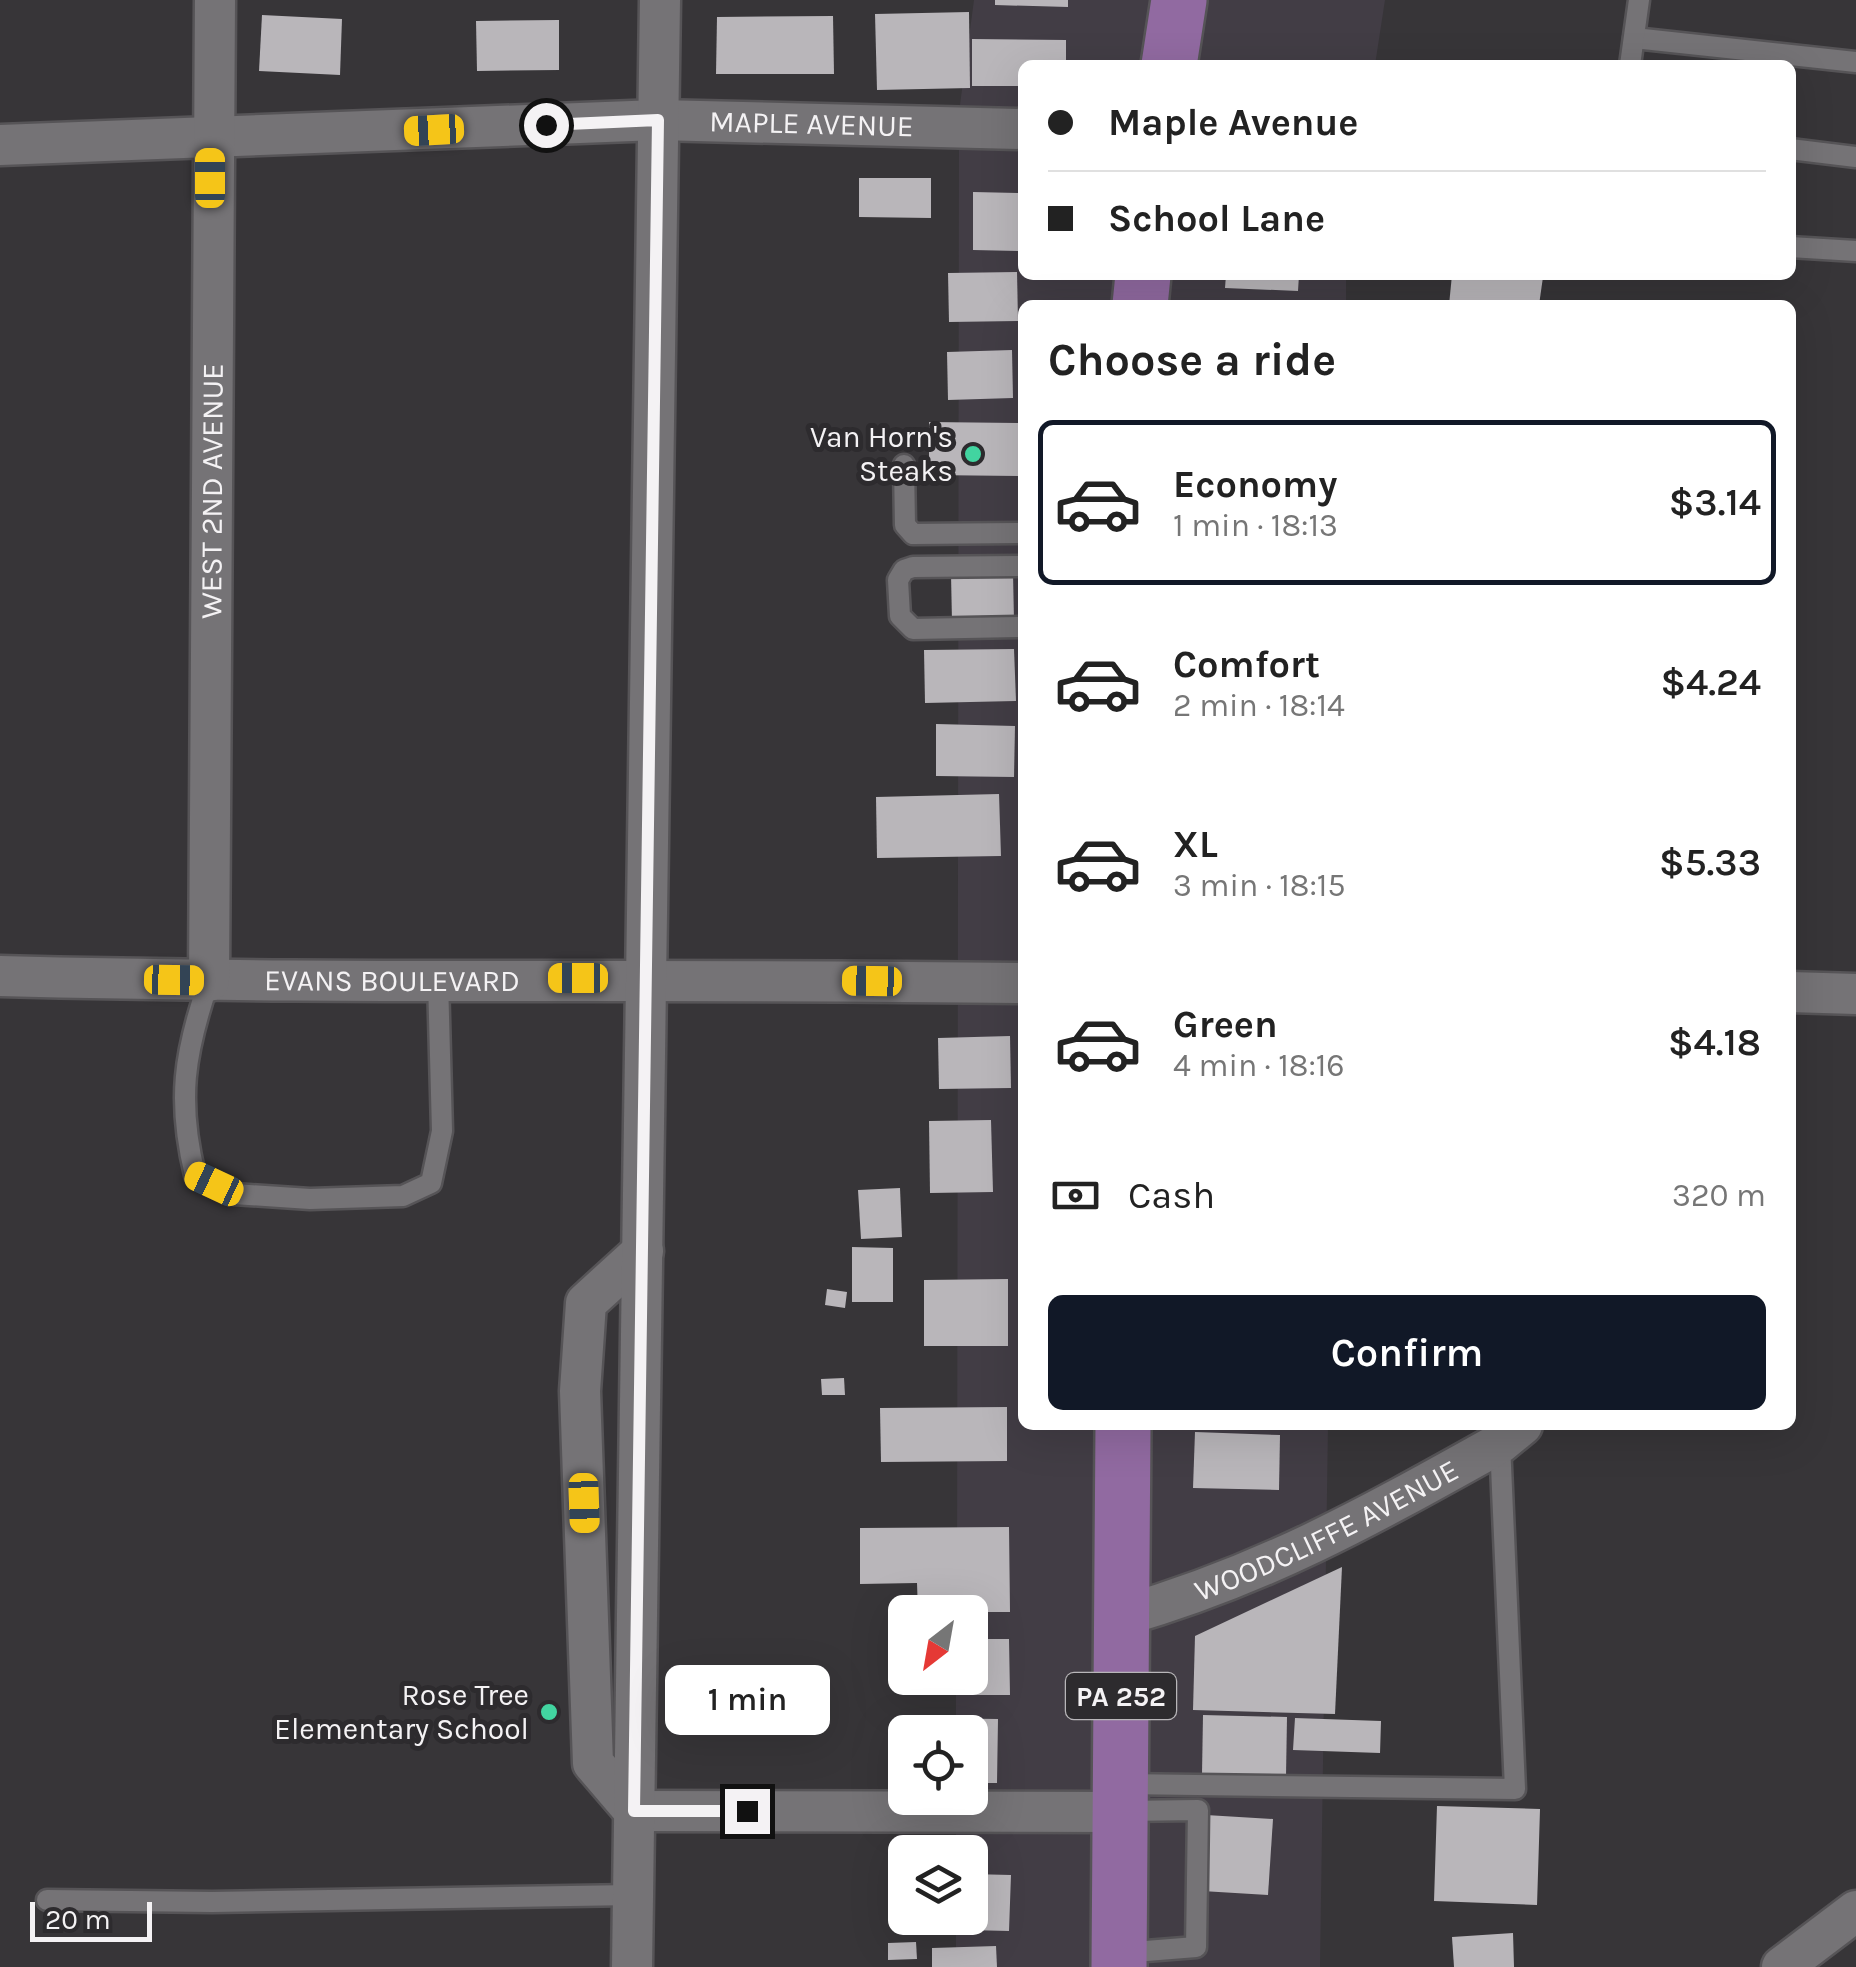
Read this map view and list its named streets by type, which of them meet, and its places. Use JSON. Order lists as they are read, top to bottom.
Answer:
{
  "streets": {
    "main road": ["PA 252"],
    "street": [
      "MAPLE AVENUE",
      "WEST 2ND AVENUE",
      "EVANS BOULEVARD",
      "WOODCLIFFE AVENUE"
    ]
  },
  "crossings": [
    ["MAPLE AVENUE", "WEST 2ND AVENUE"],
    ["WEST 2ND AVENUE", "EVANS BOULEVARD"],
    ["WOODCLIFFE AVENUE", "PA 252"]
  ],
  "places": ["Van Horn's Steaks", "Rose Tree Elementary School"],
  "scale_bar": "20 m",
  "north": "bottom left",
  "page": {
    "banner": ["Maple Avenue", "School Lane"],
    "heading": "Choose a ride",
    "list": [
      {
        "name": "Economy",
        "note": "1 min · 18:13",
        "value": "$3.14"
      },
      {
        "name": "Comfort",
        "note": "2 min · 18:14",
        "value": "$4.24"
      },
      {
        "name": "XL",
        "note": "3 min · 18:15",
        "value": "$5.33"
      },
      {
        "name": "Green",
        "note": "4 min · 18:16",
        "value": "$4.18"
      }
    ],
    "pay": ["Cash", "320 m"],
    "buttons": "Confirm",
    "bubble": "1 min",
    "scale": "20 m"
  }
}
